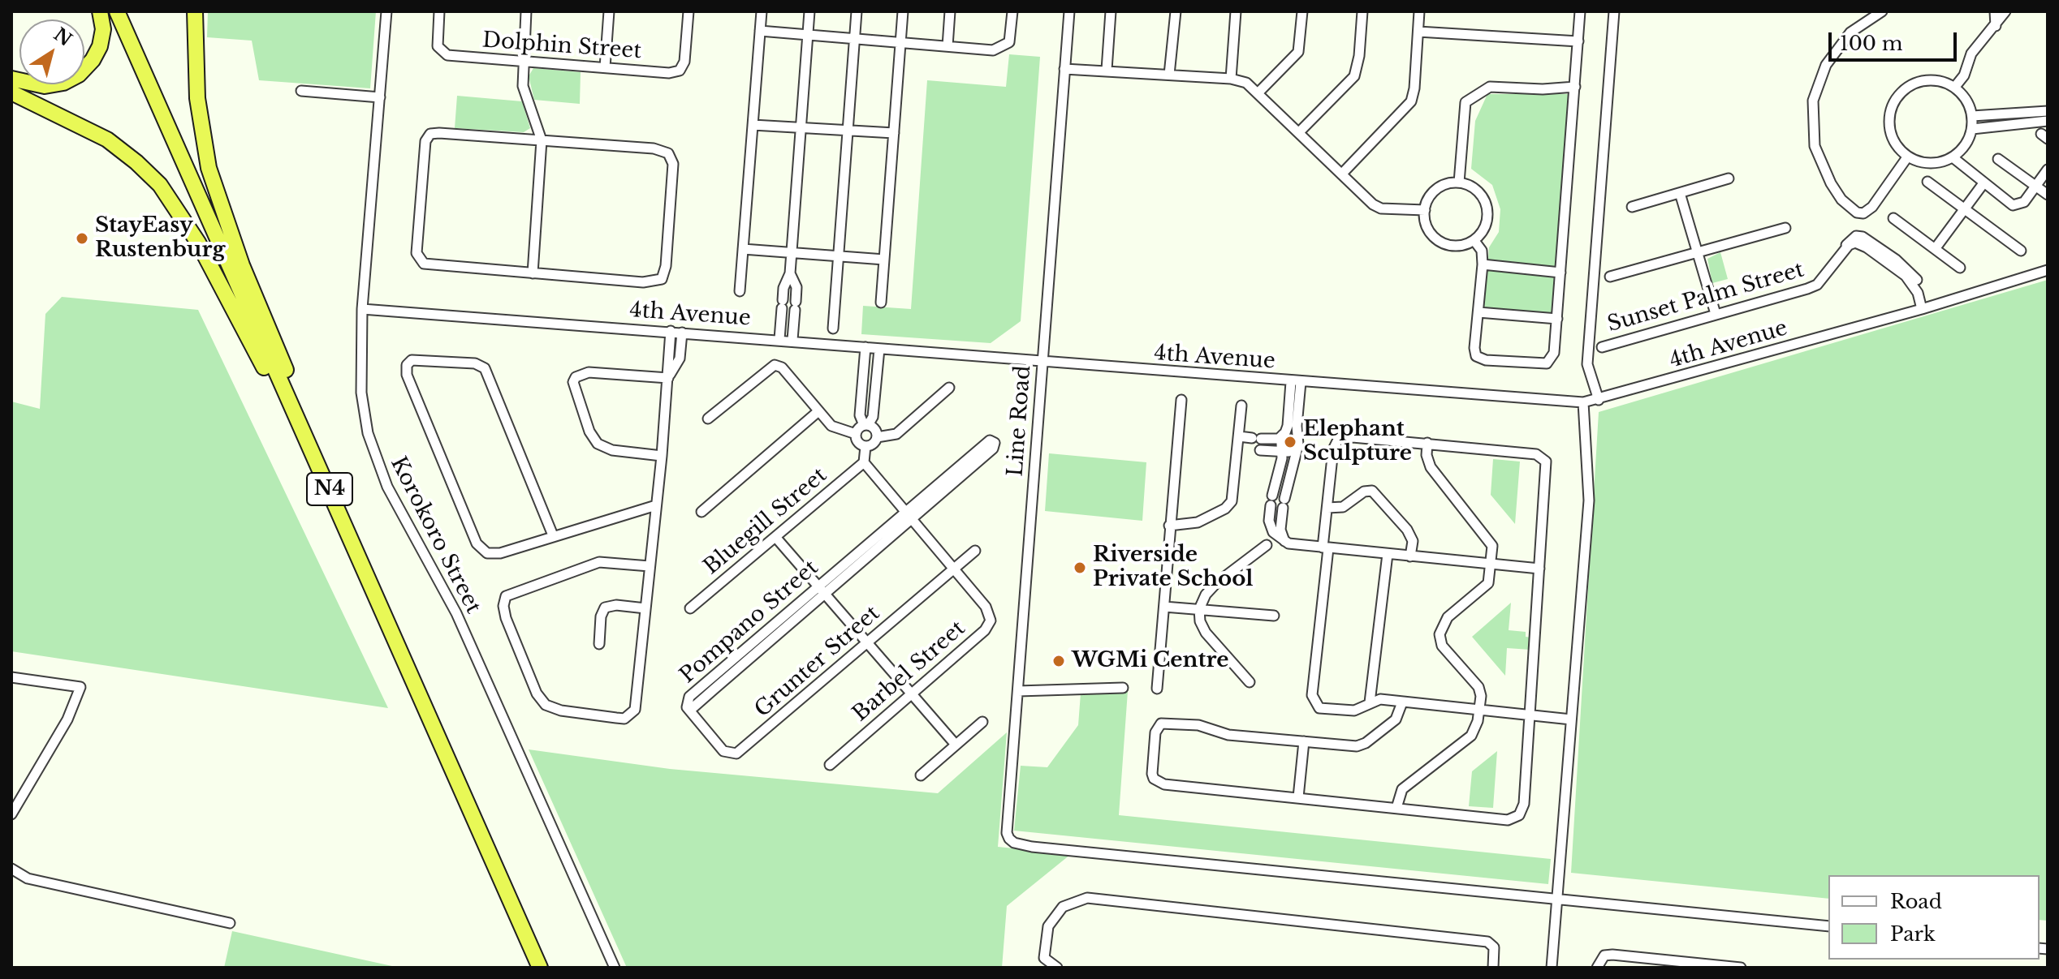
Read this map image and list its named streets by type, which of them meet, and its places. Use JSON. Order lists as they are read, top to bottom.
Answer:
{
  "streets": {
    "highway": ["N4"],
    "street": [
      "Dolphin Street",
      "Sunset Palm Street",
      "4th Avenue",
      "Line Road",
      "Bluegill Street",
      "Korokoro Street",
      "Pompano Street",
      "Grunter Street",
      "Barbel Street"
    ]
  },
  "crossings": [
    ["Sunset Palm Street", "4th Avenue"],
    ["4th Avenue", "Line Road"],
    ["4th Avenue", "Korokoro Street"],
    ["Pompano Street", "Grunter Street"],
    ["Grunter Street", "Barbel Street"]
  ],
  "places": [
    "StayEasy Rustenburg",
    "Elephant Sculpture",
    "Riverside Private School",
    "WGMi Centre"
  ],
  "legend": ["Road", "Park"],
  "scale_bar": "100 m",
  "north": "top right"
}
